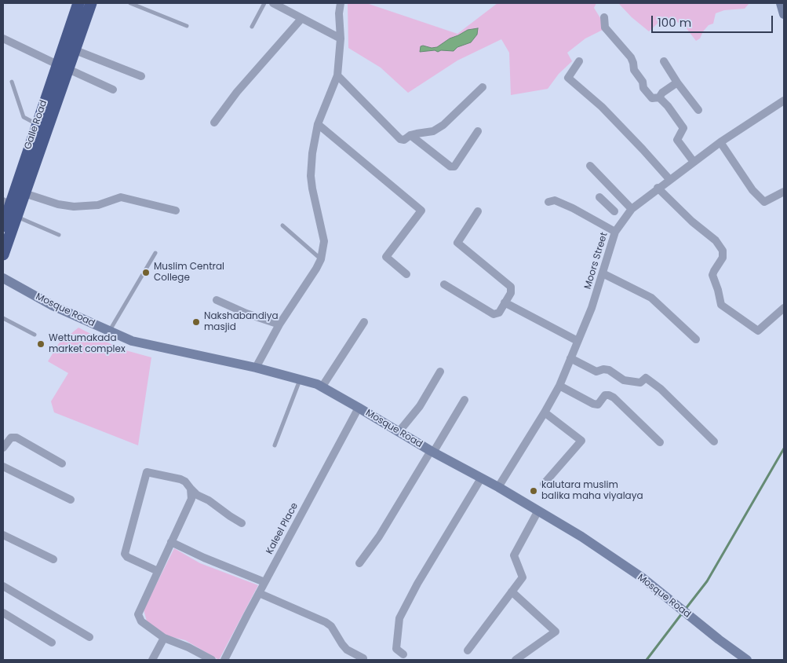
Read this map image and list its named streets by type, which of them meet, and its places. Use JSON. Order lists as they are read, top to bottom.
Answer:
{
  "streets": {
    "highway": ["Galle Road"],
    "street": ["Moors Street", "Mosque Road", "Kaleel Place"]
  },
  "crossings": [
    ["Moors Street", "Mosque Road"],
    ["Mosque Road", "Kaleel Place"]
  ],
  "places": [
    "Muslim Central College",
    "Nakshabandiya masjid",
    "Wettumakada market complex",
    "kalutara muslim balika maha viyalaya"
  ],
  "scale_bar": "100 m"
}
